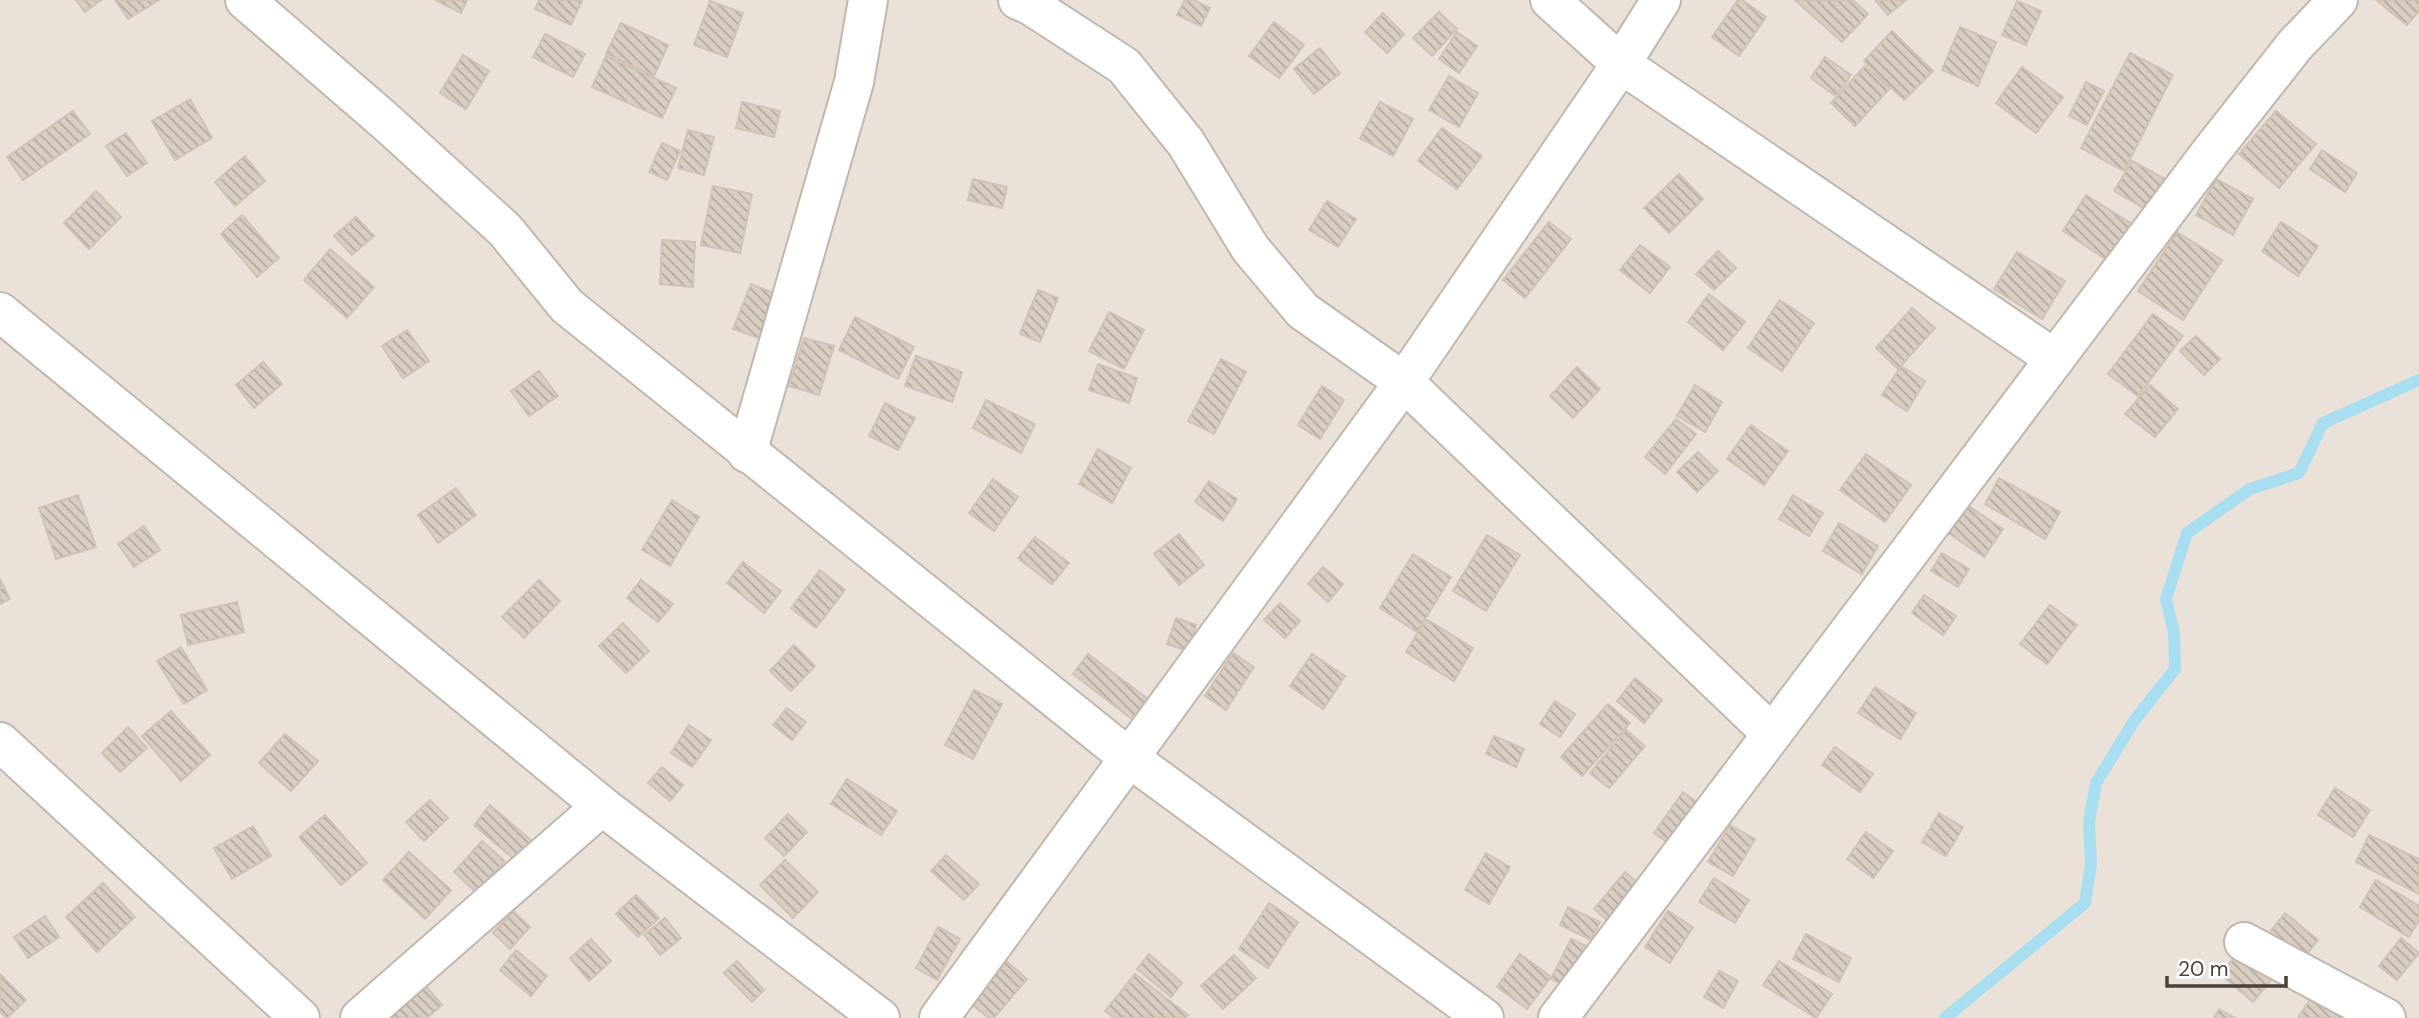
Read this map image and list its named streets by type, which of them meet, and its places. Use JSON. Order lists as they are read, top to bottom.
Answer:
{
  "scale_bar": "20 m"
}
